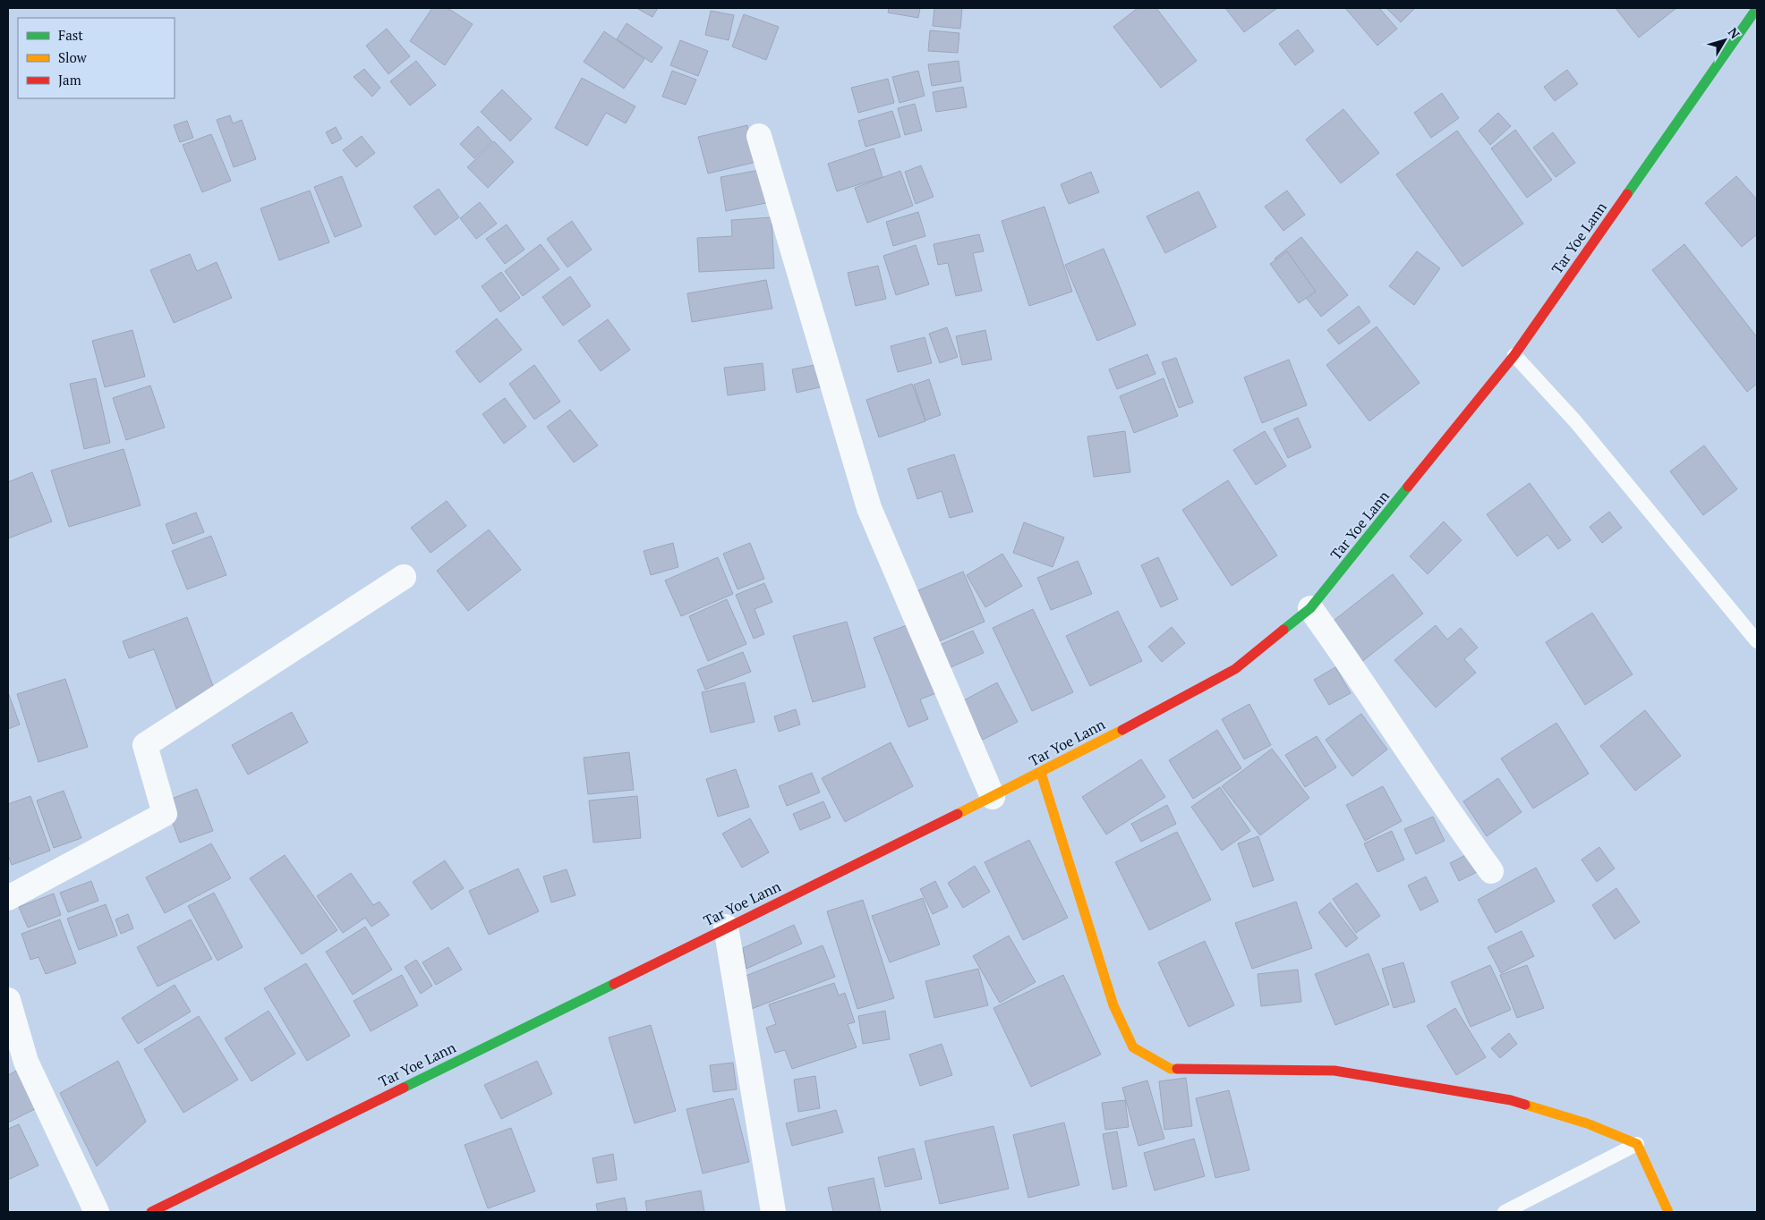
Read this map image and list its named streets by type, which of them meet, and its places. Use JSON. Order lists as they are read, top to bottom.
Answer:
{
  "streets": {
    "main road": ["Tar Yoe Lann"]
  },
  "legend": ["Fast", "Slow", "Jam"],
  "north": "top right"
}
